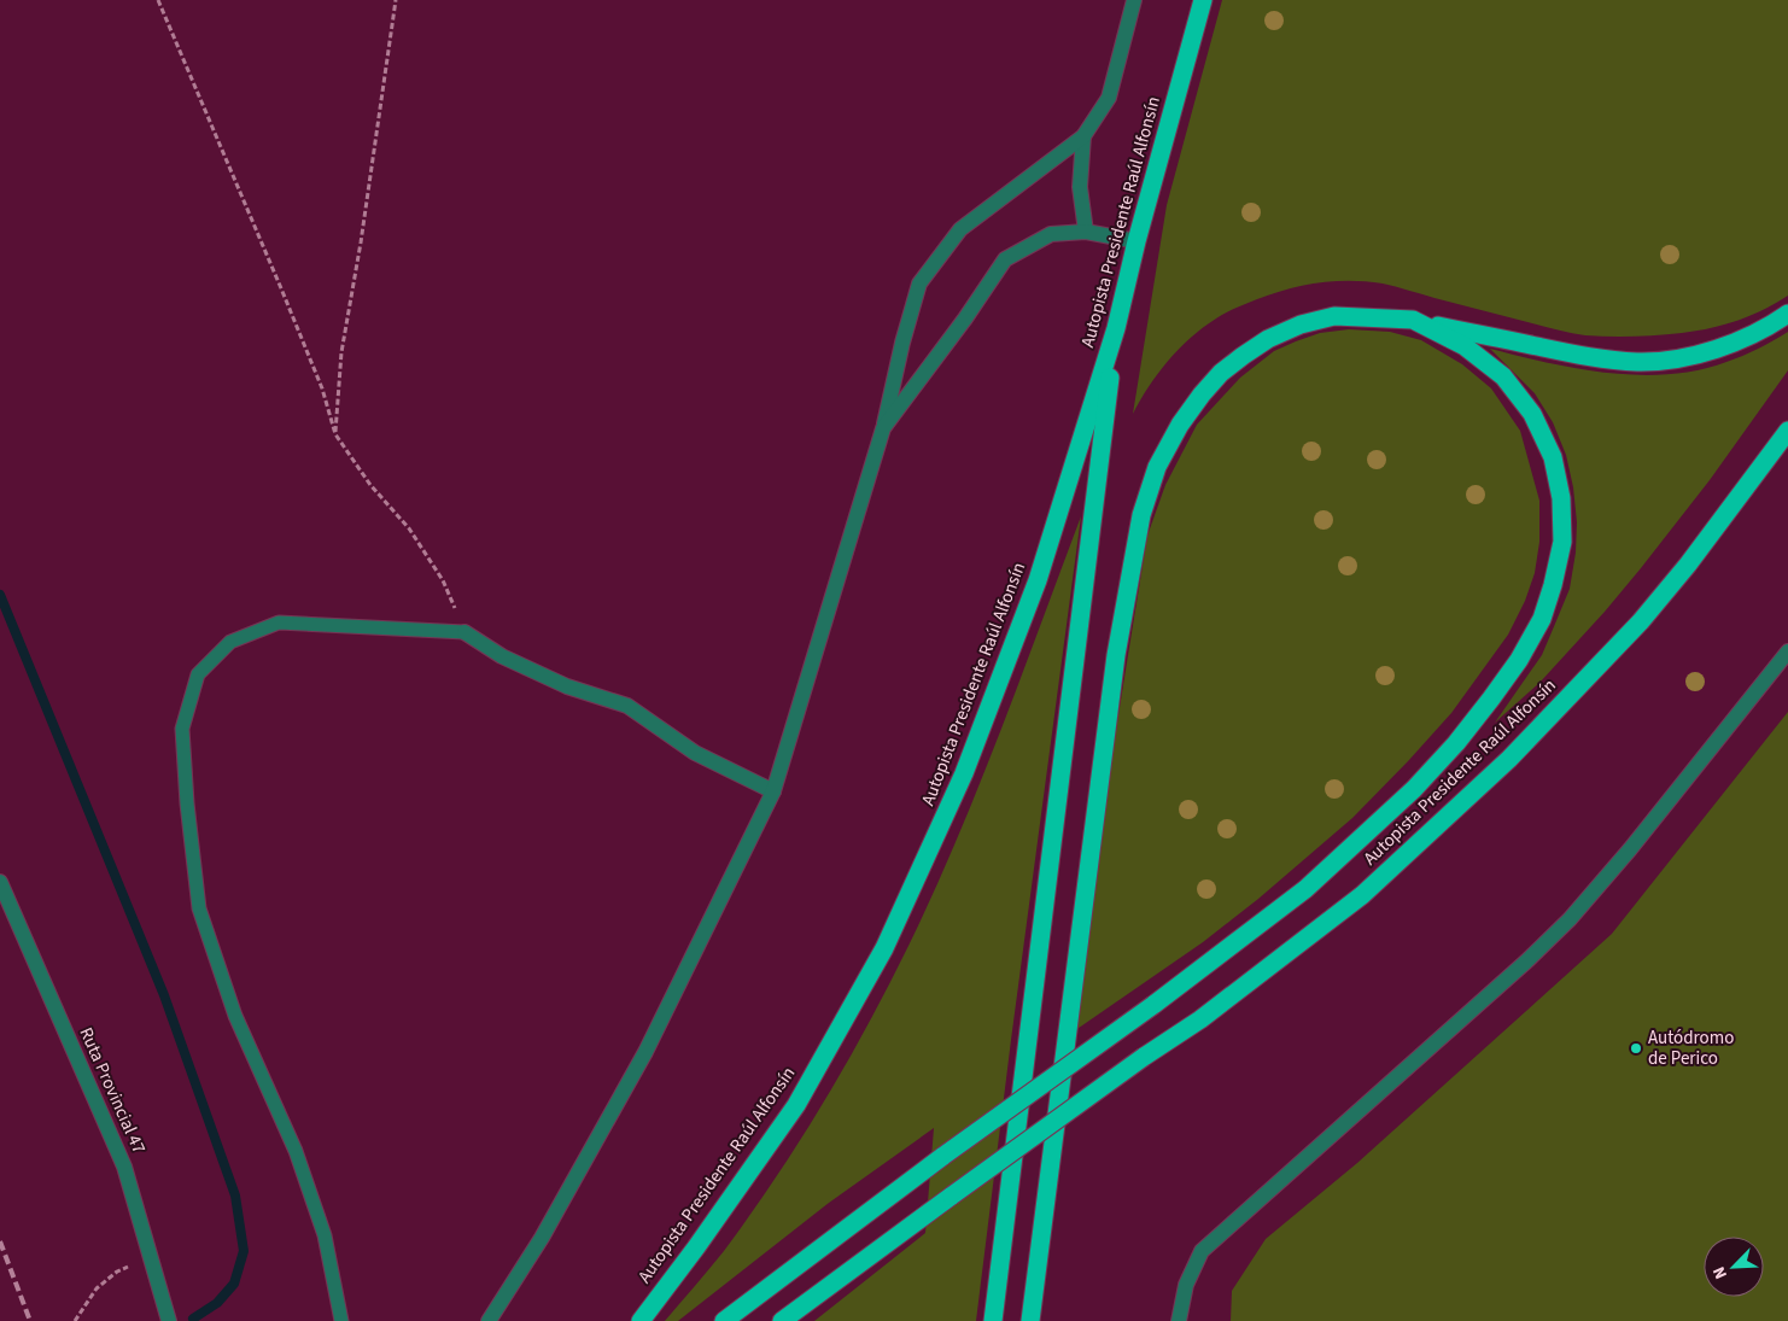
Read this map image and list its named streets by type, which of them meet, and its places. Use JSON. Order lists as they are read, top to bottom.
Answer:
{
  "streets": {
    "highway": ["Autopista Presidente Raúl Alfonsín"],
    "street": ["Ruta Provincial 47"]
  },
  "places": ["Autódromo de Perico"],
  "north": "bottom left"
}
